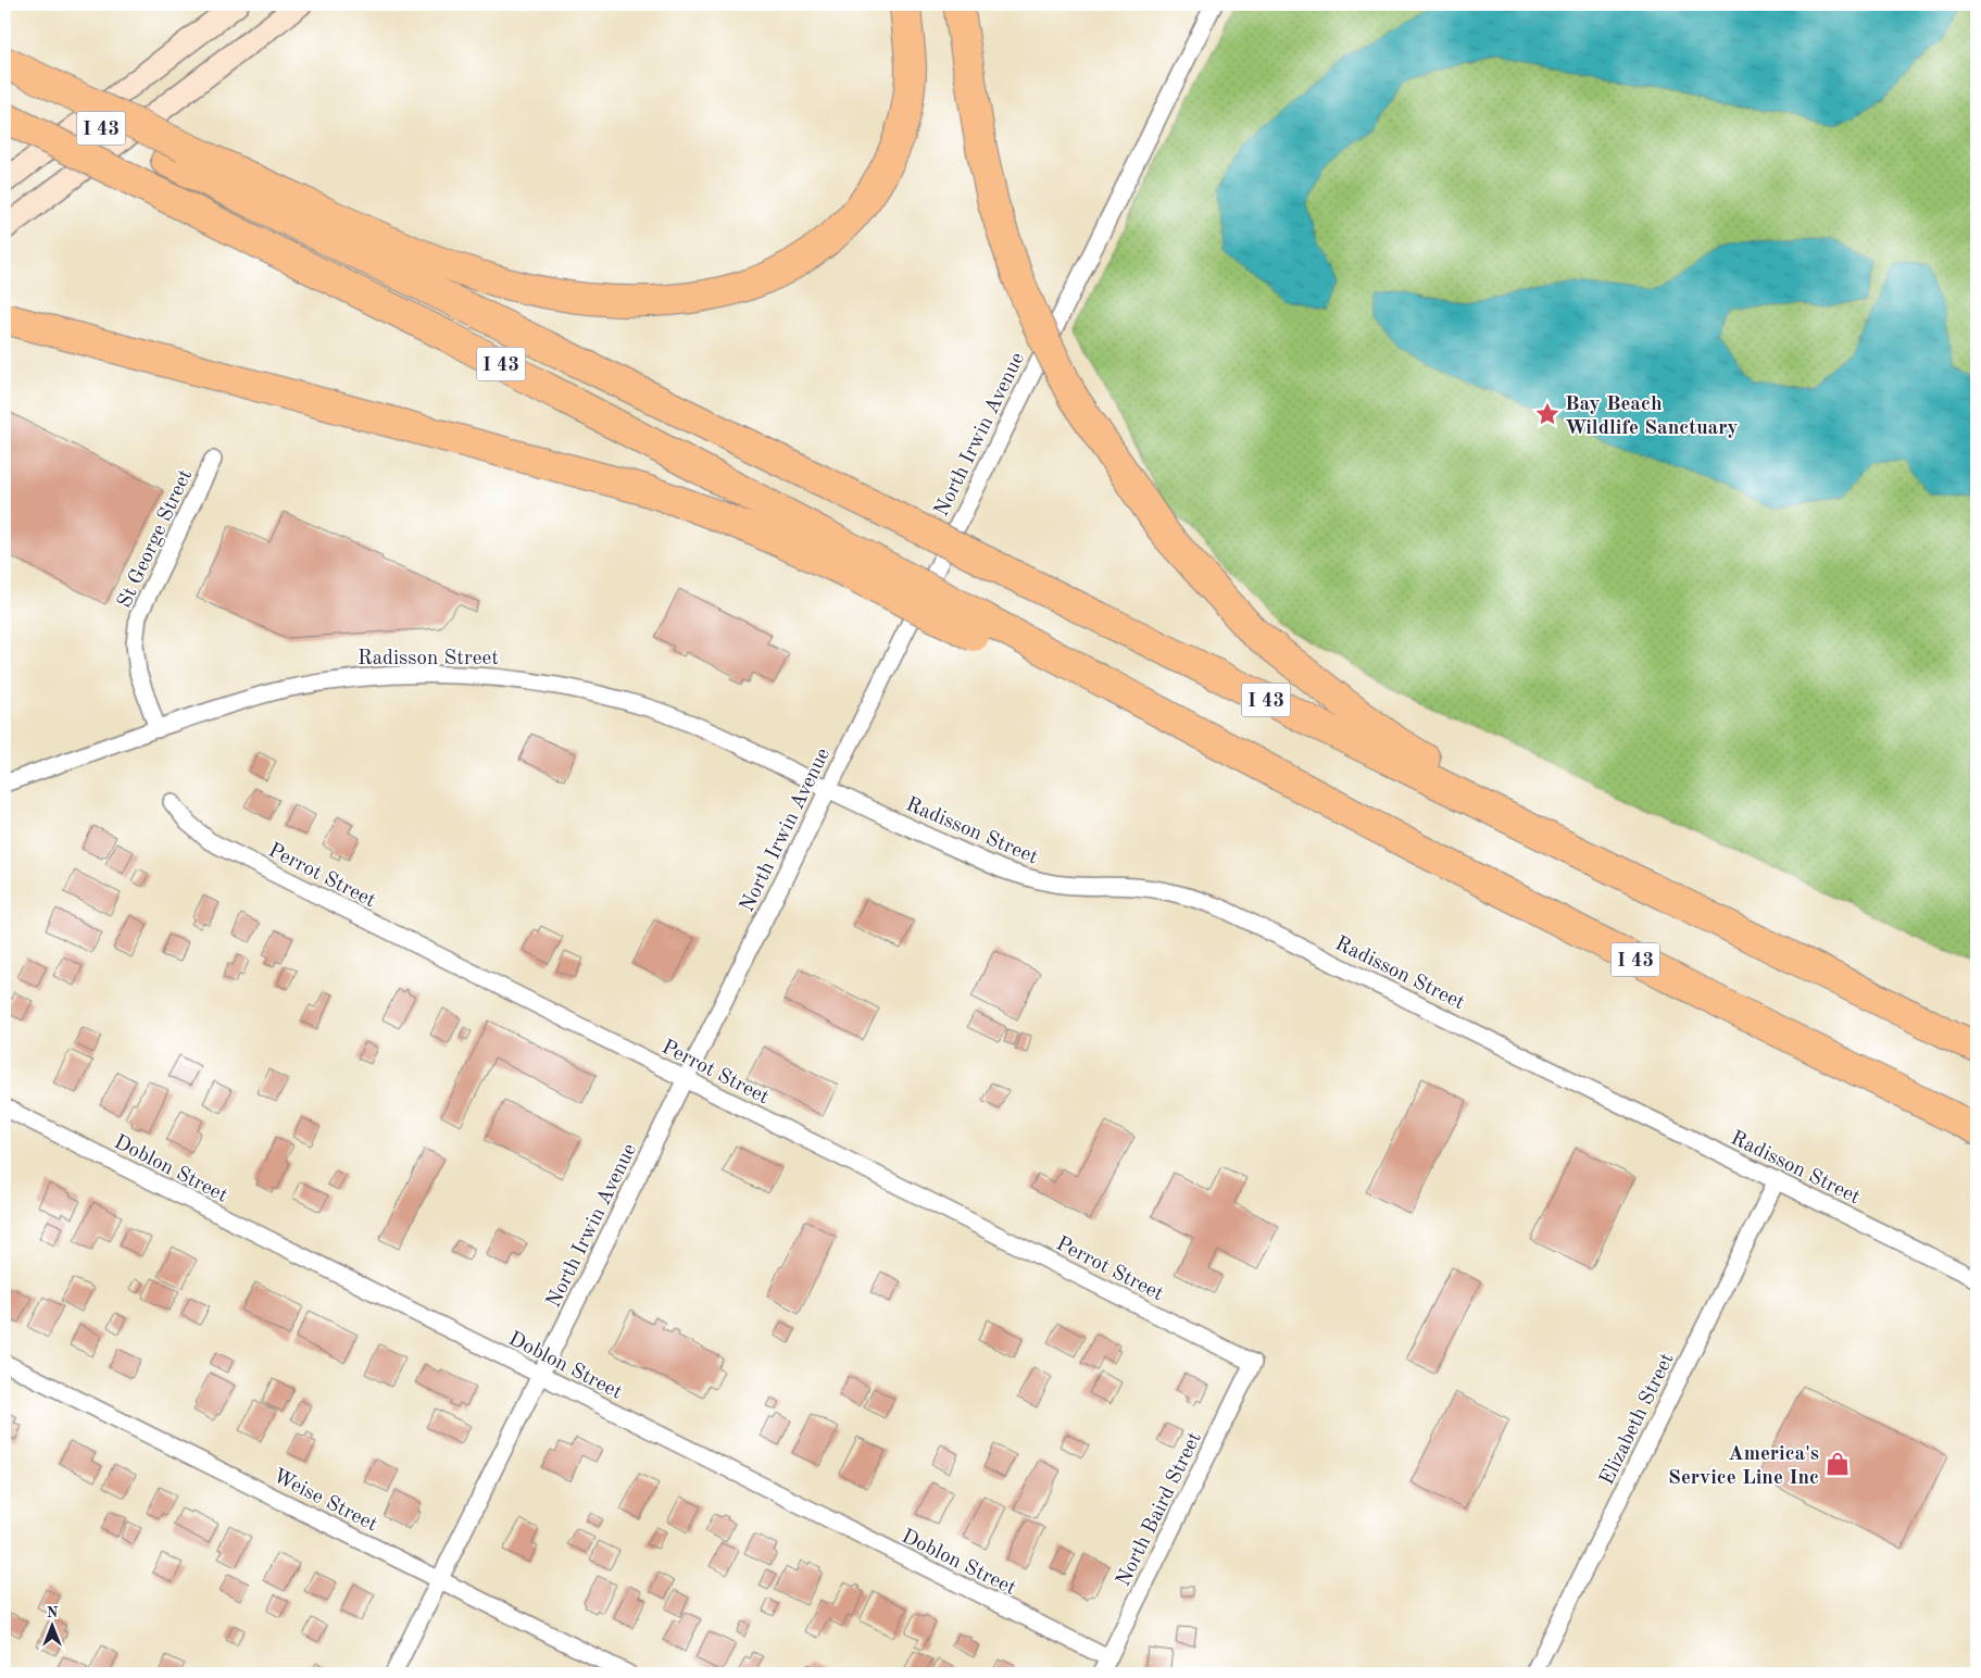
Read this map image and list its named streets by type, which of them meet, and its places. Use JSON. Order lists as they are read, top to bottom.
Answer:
{
  "streets": {
    "highway": ["I 43"],
    "street": [
      "North Irwin Avenue",
      "St George Street",
      "Radisson Street",
      "Perrot Street",
      "Doblon Street",
      "Elizabeth Street",
      "Weise Street",
      "North Baird Street"
    ]
  },
  "crossings": [
    ["North Irwin Avenue", "Radisson Street"],
    ["North Irwin Avenue", "Perrot Street"],
    ["North Irwin Avenue", "Doblon Street"],
    ["North Irwin Avenue", "Weise Street"],
    ["St George Street", "Radisson Street"],
    ["Radisson Street", "Elizabeth Street"],
    ["Perrot Street", "North Baird Street"],
    ["Doblon Street", "North Baird Street"]
  ],
  "places": {
    "place": ["Bay Beach Wildlife Sanctuary"],
    "shop": ["America's Service Line Inc"]
  },
  "north": "top"
}
